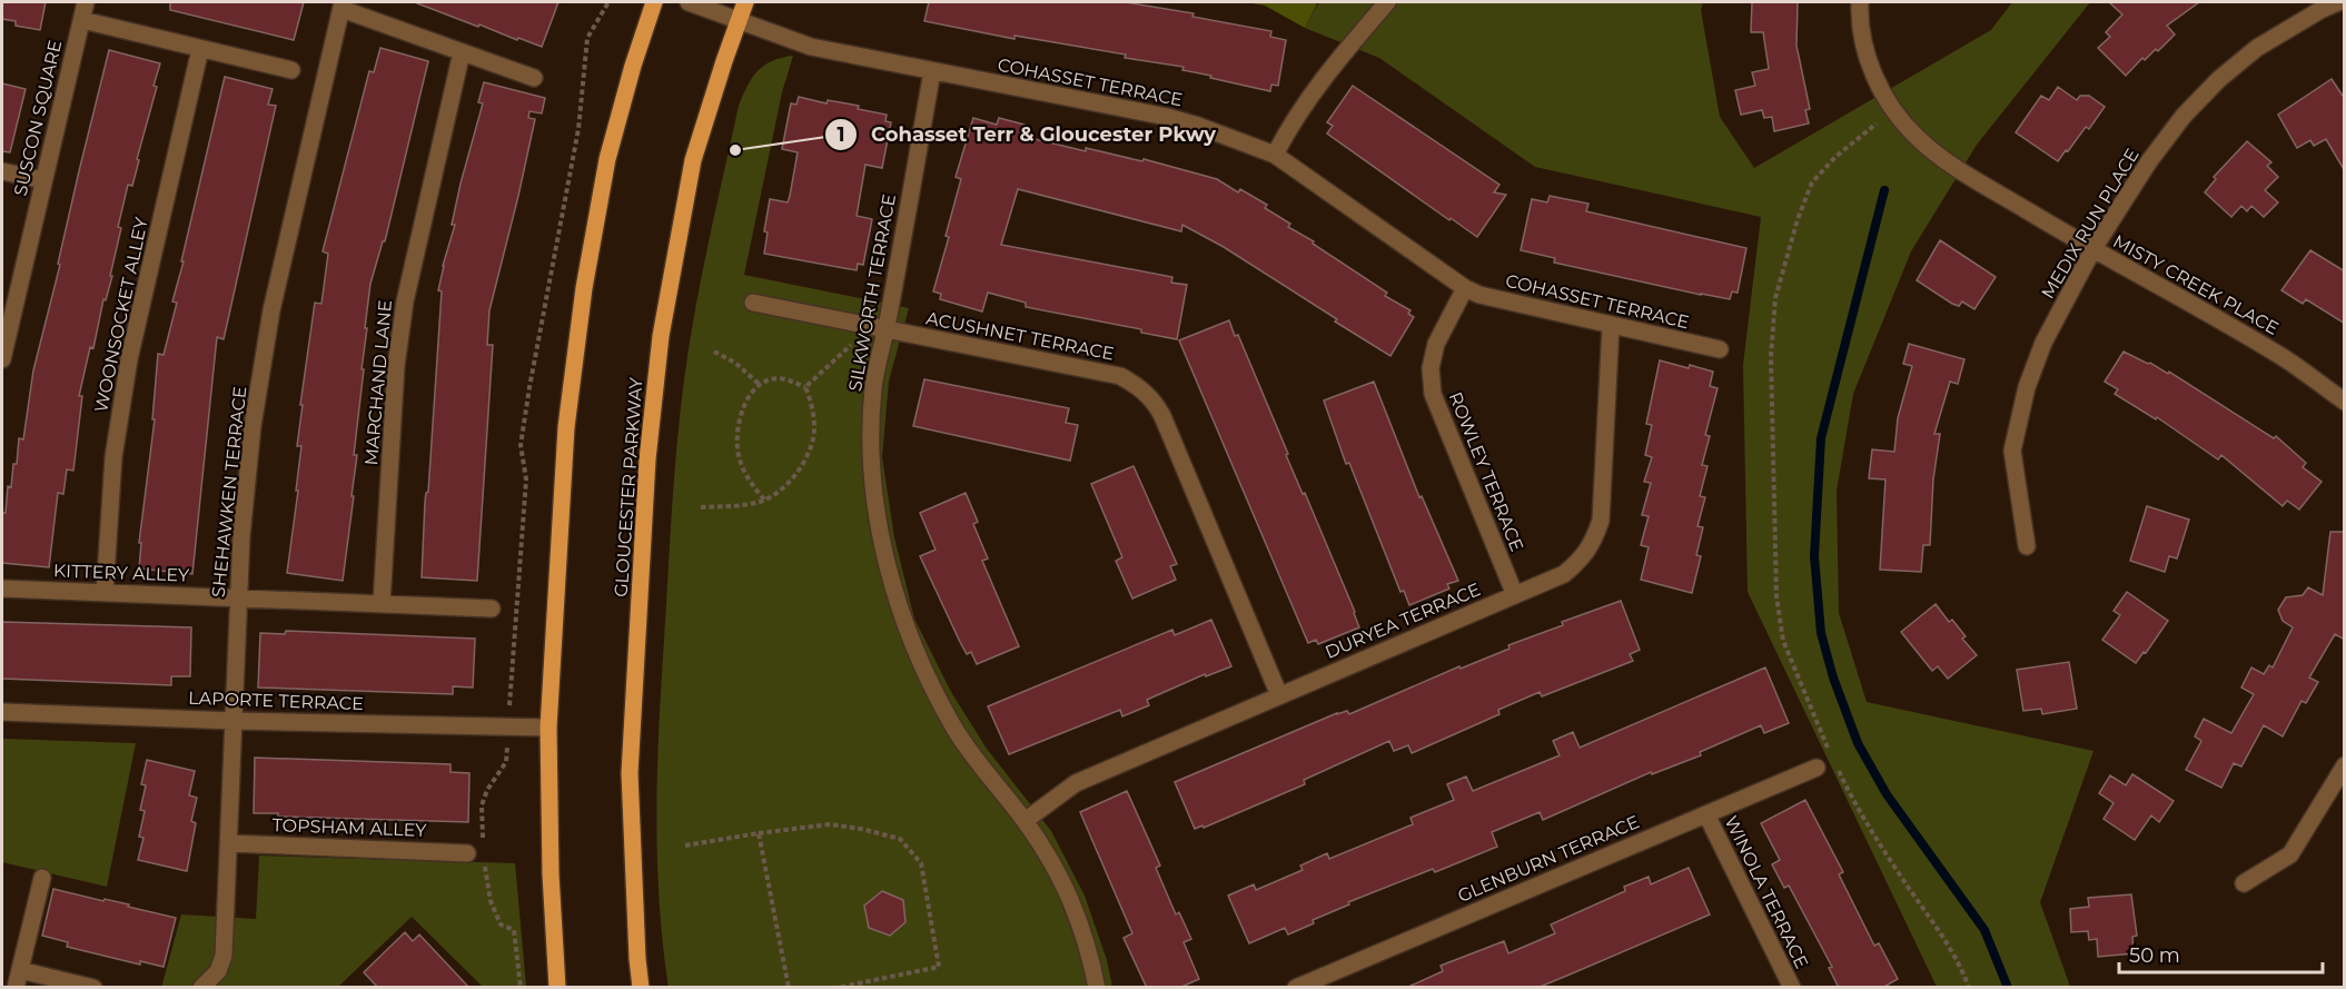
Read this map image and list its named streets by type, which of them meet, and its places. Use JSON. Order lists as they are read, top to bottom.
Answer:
{
  "streets": {
    "main road": ["GLOUCESTER PARKWAY"],
    "street": [
      "COHASSET TERRACE",
      "SUSCON SQUARE",
      "MEDIX RUN PLACE",
      "MISTY CREEK PLACE",
      "SILKWORTH TERRACE",
      "WOONSOCKET ALLEY",
      "ACUSHNET TERRACE",
      "MARCHAND LANE",
      "ROWLEY TERRACE",
      "SHEHAWKEN TERRACE",
      "KITTERY ALLEY",
      "DURYEA TERRACE",
      "LAPORTE TERRACE",
      "TOPSHAM ALLEY",
      "GLENBURN TERRACE",
      "WINOLA TERRACE"
    ]
  },
  "crossings": [
    ["COHASSET TERRACE", "SILKWORTH TERRACE"],
    ["COHASSET TERRACE", "ROWLEY TERRACE"],
    ["COHASSET TERRACE", "GLOUCESTER PARKWAY"],
    ["COHASSET TERRACE", "DURYEA TERRACE"],
    ["MEDIX RUN PLACE", "MISTY CREEK PLACE"],
    ["SILKWORTH TERRACE", "ACUSHNET TERRACE"],
    ["SILKWORTH TERRACE", "DURYEA TERRACE"],
    ["WOONSOCKET ALLEY", "KITTERY ALLEY"],
    ["ACUSHNET TERRACE", "DURYEA TERRACE"],
    ["ROWLEY TERRACE", "DURYEA TERRACE"],
    ["SHEHAWKEN TERRACE", "KITTERY ALLEY"],
    ["SHEHAWKEN TERRACE", "LAPORTE TERRACE"],
    ["SHEHAWKEN TERRACE", "TOPSHAM ALLEY"],
    ["GLENBURN TERRACE", "WINOLA TERRACE"]
  ],
  "places": ["Cohasset Terr & Gloucester Pkwy"],
  "scale_bar": "50 m"
}
